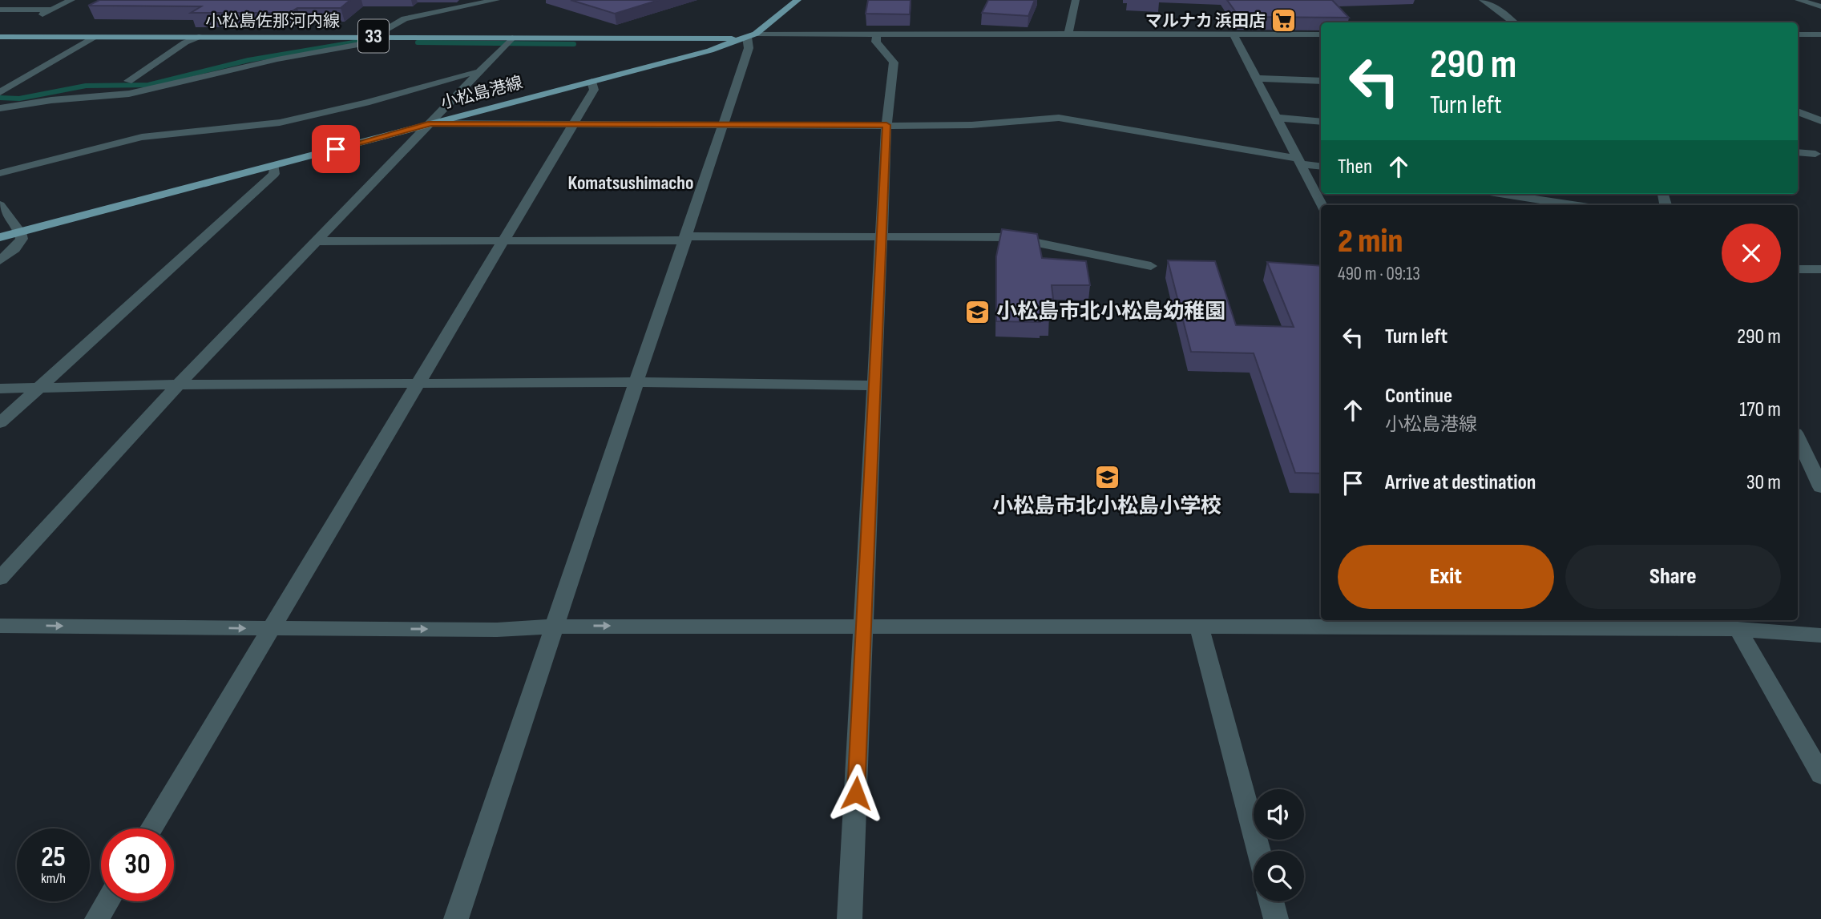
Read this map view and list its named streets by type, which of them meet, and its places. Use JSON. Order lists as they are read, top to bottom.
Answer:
{
  "streets": {
    "main road": ["小松島佐那河内線", "33", "小松島港線"]
  },
  "crossings": [
    ["小松島佐那河内線", "小松島港線"]
  ],
  "districts": ["Komatsushimacho"],
  "places": {
    "supermarket": ["マルナカ 浜田店"],
    "school or university": ["小松島市北小松島幼稚園", "小松島市北小松島小学校"]
  },
  "page": {
    "turn": ["290 m", "Turn left"],
    "then": "Then",
    "heading": ["2 min", "490 m · 09:13"],
    "list": [
      {
        "name": "Turn left",
        "value": "290 m"
      },
      {
        "name": "Continue",
        "note": "小松島港線",
        "value": "170 m"
      },
      {
        "name": "Arrive at destination",
        "value": "30 m"
      }
    ],
    "buttons": ["Exit", "Share"],
    "speed": "25 km/h",
    "limit": "30"
  }
}
